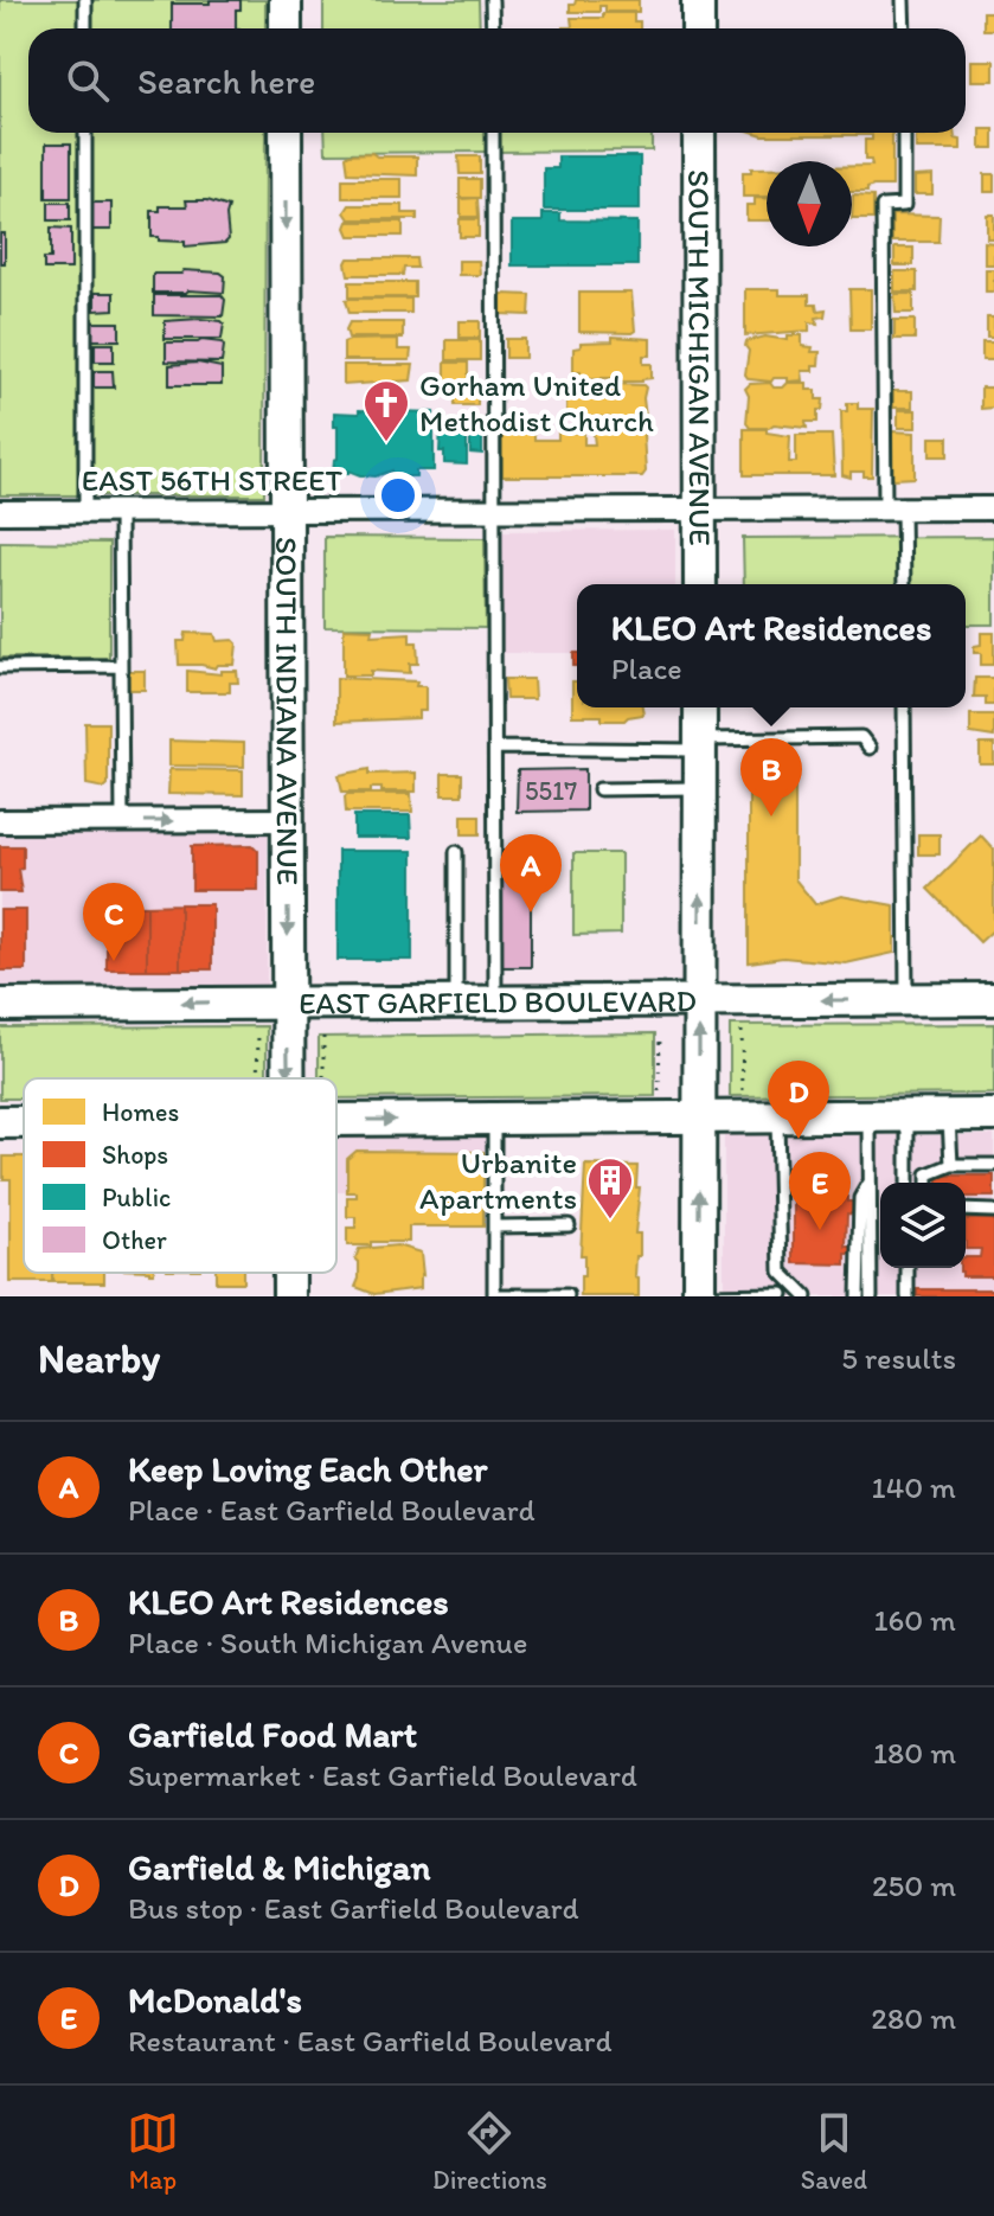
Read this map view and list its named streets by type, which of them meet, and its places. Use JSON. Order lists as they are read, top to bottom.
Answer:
{
  "streets": {
    "street": [
      "SOUTH MICHIGAN AVENUE",
      "EAST 56TH STREET",
      "SOUTH INDIANA AVENUE",
      "EAST GARFIELD BOULEVARD"
    ]
  },
  "crossings": [
    ["SOUTH MICHIGAN AVENUE", "EAST 56TH STREET"],
    ["EAST 56TH STREET", "SOUTH INDIANA AVENUE"],
    ["SOUTH INDIANA AVENUE", "EAST GARFIELD BOULEVARD"]
  ],
  "one_way": ["SOUTH INDIANA AVENUE"],
  "places": {
    "church": ["Gorham United Methodist Church"],
    "building": ["Urbanite Apartments"]
  },
  "house_numbers": ["5517"],
  "legend": [
    "Homes",
    "Shops",
    "Public",
    "Other"
  ],
  "north": "bottom",
  "page": {
    "search": "Search here",
    "popup": ["KLEO Art Residences", "Place"],
    "pins": [
      "B",
      "A",
      "C",
      "D",
      "E"
    ],
    "heading": ["Nearby", "5 results"],
    "list": [
      {
        "mark": "A",
        "name": "Keep Loving Each Other",
        "note": "Place · East Garfield Boulevard",
        "value": "140 m"
      },
      {
        "mark": "B",
        "name": "KLEO Art Residences",
        "note": "Place · South Michigan Avenue",
        "value": "160 m"
      },
      {
        "mark": "C",
        "name": "Garfield Food Mart",
        "note": "Supermarket · East Garfield Boulevard",
        "value": "180 m"
      },
      {
        "mark": "D",
        "name": "Garfield & Michigan",
        "note": "Bus stop · East Garfield Boulevard",
        "value": "250 m"
      },
      {
        "mark": "E",
        "name": "McDonald's",
        "note": "Restaurant · East Garfield Boulevard",
        "value": "280 m"
      }
    ],
    "nav": ["Map", "Directions", "Saved"]
  }
}
